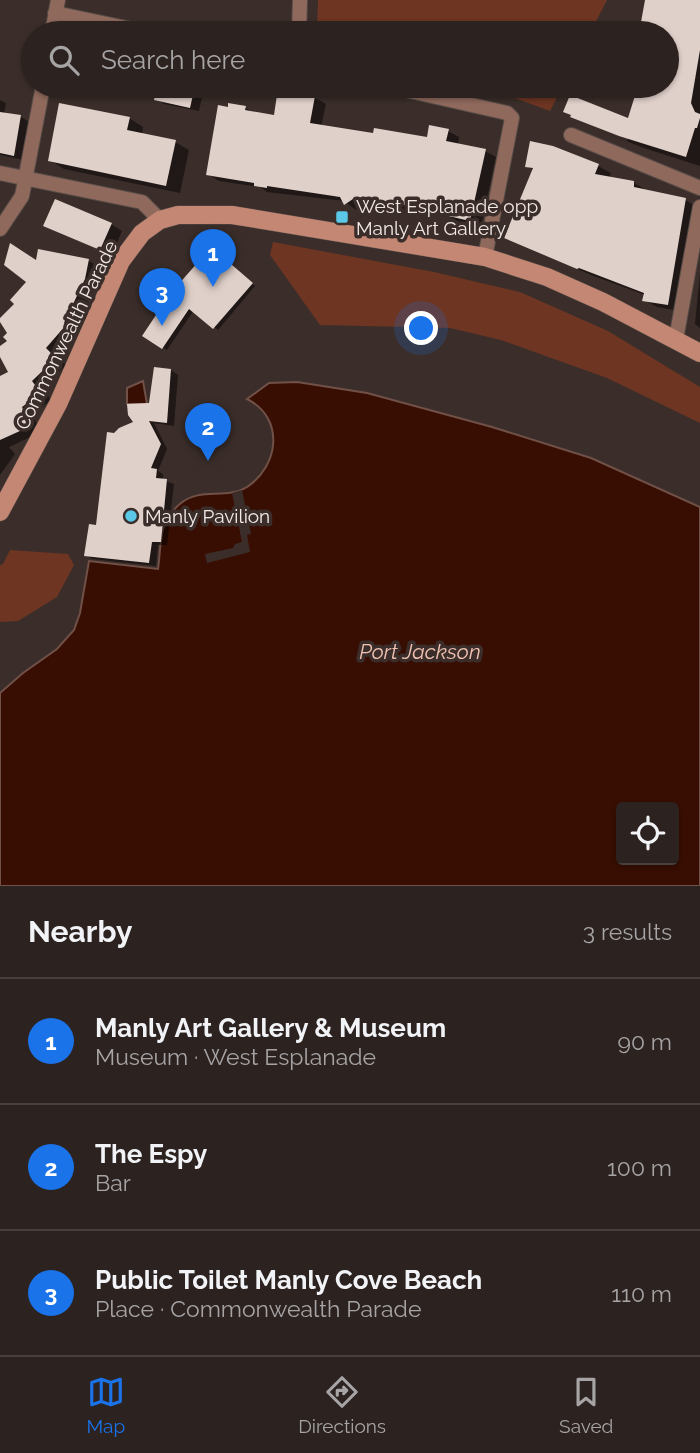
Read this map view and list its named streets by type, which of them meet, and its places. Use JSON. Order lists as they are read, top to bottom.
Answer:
{
  "streets": {
    "main road": ["Commonwealth Parade"]
  },
  "water": ["Port Jackson"],
  "places": {
    "transit": ["West Esplanade opp Manly Art Gallery"],
    "other": ["Manly Pavilion"]
  },
  "page": {
    "search": "Search here",
    "pins": ["1", "3", "2"],
    "heading": ["Nearby", "3 results"],
    "list": [
      {
        "mark": "1",
        "name": "Manly Art Gallery & Museum",
        "note": "Museum · West Esplanade",
        "value": "90 m"
      },
      {
        "mark": "2",
        "name": "The Espy",
        "note": "Bar",
        "value": "100 m"
      },
      {
        "mark": "3",
        "name": "Public Toilet Manly Cove Beach",
        "note": "Place · Commonwealth Parade",
        "value": "110 m"
      }
    ],
    "nav": ["Map", "Directions", "Saved"]
  }
}
